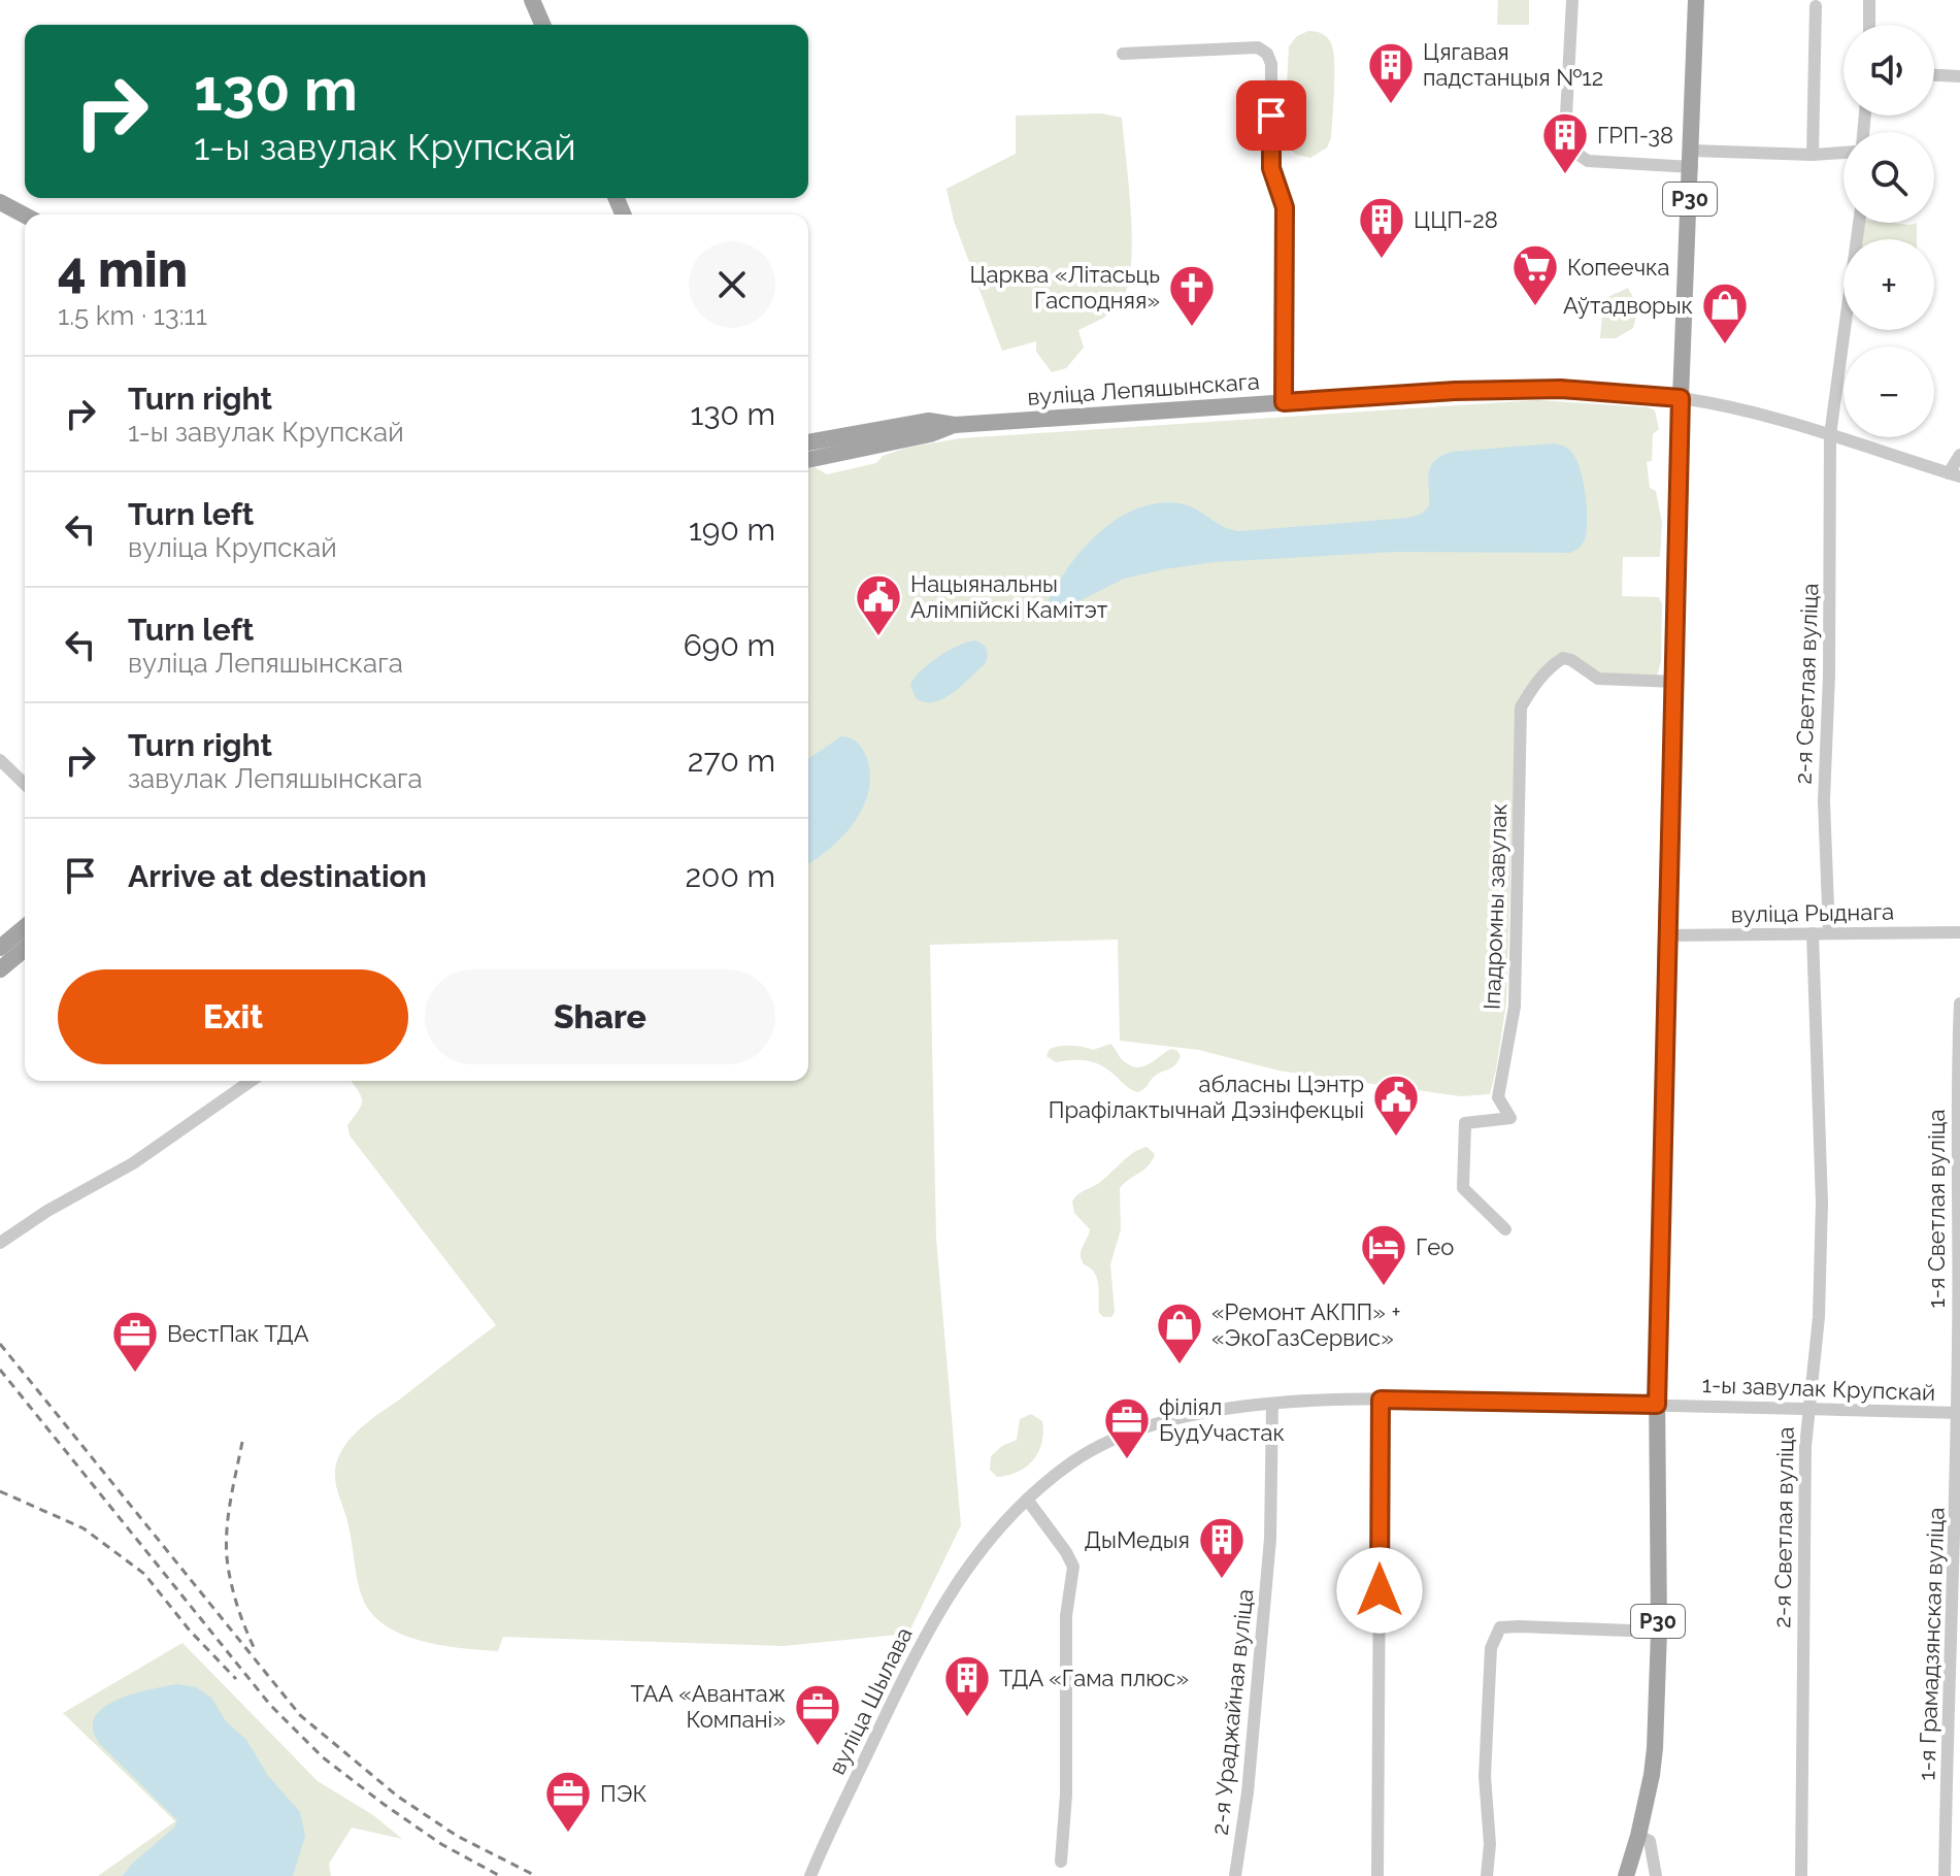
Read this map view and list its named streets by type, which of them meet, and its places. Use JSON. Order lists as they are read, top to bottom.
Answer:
{
  "streets": {
    "main road": ["Р30", "вуліца Лепяшынскага"],
    "street": [
      "2-я Светлая вуліца",
      "Іпадромны завулак",
      "вуліца Рыднага",
      "1-я Светлая вуліца",
      "1-ы завулак Крупскай",
      "1-я Грамадзянская вуліца",
      "вуліца Шылава",
      "2-я Ураджайная вуліца"
    ]
  },
  "crossings": [
    ["Р30", "вуліца Лепяшынскага"],
    ["Р30", "Іпадромны завулак"],
    ["Р30", "вуліца Рыднага"],
    ["Р30", "1-ы завулак Крупскай"],
    ["2-я Светлая вуліца", "вуліца Рыднага"],
    ["2-я Светлая вуліца", "1-ы завулак Крупскай"],
    ["1-я Светлая вуліца", "1-ы завулак Крупскай"],
    ["1-я Светлая вуліца", "1-я Грамадзянская вуліца"],
    ["1-ы завулак Крупскай", "1-я Грамадзянская вуліца"],
    ["1-ы завулак Крупскай", "вуліца Шылава"],
    ["1-ы завулак Крупскай", "2-я Ураджайная вуліца"]
  ],
  "places": {
    "building": [
      "Цягавая падстанцыя №12",
      "ГРП-38",
      "ЦЦП-28",
      "ДыМедыя",
      "ТДА «Гама плюс»"
    ],
    "supermarket": ["Копеечка"],
    "church": ["Царква «Літасьць Гасподняя»"],
    "shop": ["Аўтадворык", "«Ремонт АКПП» + «ЭкоГазСервис»"],
    "public building": ["Нацыянальны Алімпійскі Камітэт", "абласны Цэнтр Прафілактычнай Дэзінфекцыі"],
    "hotel": ["Гео"],
    "office": [
      "ВестПак ТДА",
      "філіял БудУчастак",
      "ТАА «Авантаж Компані»",
      "ПЭК"
    ]
  },
  "page": {
    "map_buttons": ["+", "−"],
    "turn": ["130 m", "1-ы завулак Крупскай"],
    "heading": ["4 min", "1.5 km · 13:11"],
    "list": [
      {
        "name": "Turn right",
        "note": "1-ы завулак Крупскай",
        "value": "130 m"
      },
      {
        "name": "Turn left",
        "note": "вуліца Крупскай",
        "value": "190 m"
      },
      {
        "name": "Turn left",
        "note": "вуліца Лепяшынскага",
        "value": "690 m"
      },
      {
        "name": "Turn right",
        "note": "завулак Лепяшынскага",
        "value": "270 m"
      },
      {
        "name": "Arrive at destination",
        "value": "200 m"
      }
    ],
    "buttons": ["Exit", "Share"]
  }
}
